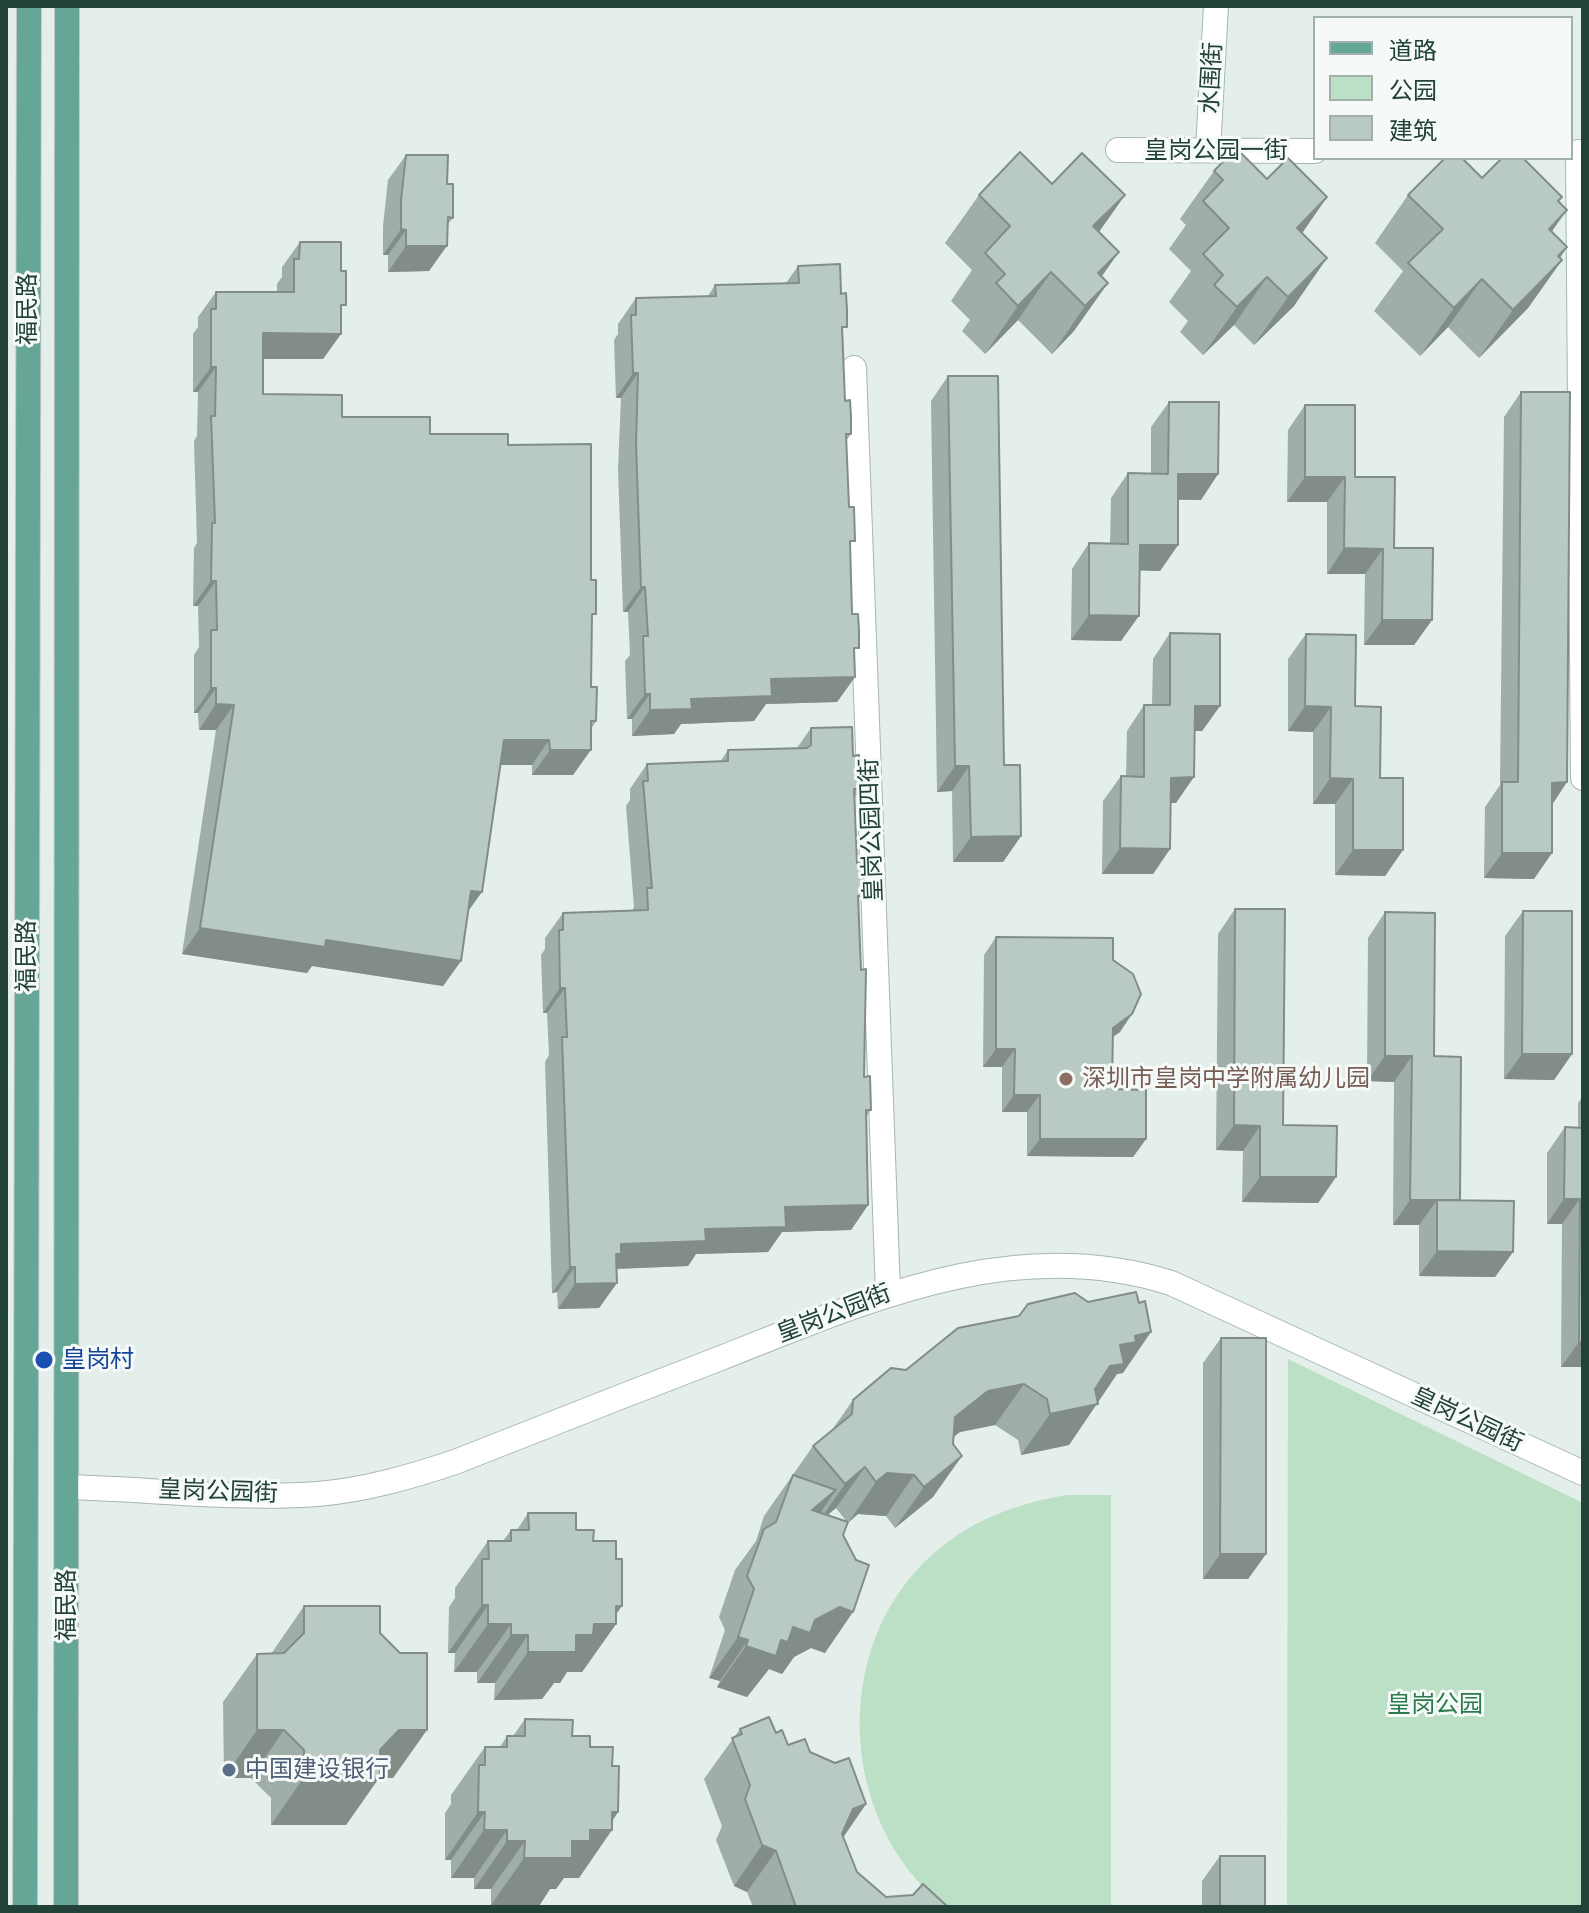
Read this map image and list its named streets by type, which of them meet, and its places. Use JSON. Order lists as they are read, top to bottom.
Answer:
{
  "streets": {
    "main road": ["福民路"],
    "street": [
      "水围街",
      "皇岗公园一街",
      "皇岗公园四街",
      "皇岗公园街"
    ]
  },
  "crossings": [
    ["水围街", "皇岗公园一街"],
    ["福民路", "皇岗公园街"],
    ["皇岗公园四街", "皇岗公园街"]
  ],
  "parks": ["皇岗公园"],
  "places": ["深圳市皇岗中学附属幼儿园", "皇岗村", "中国建设银行"],
  "legend": ["道路", "公园", "建筑"]
}
